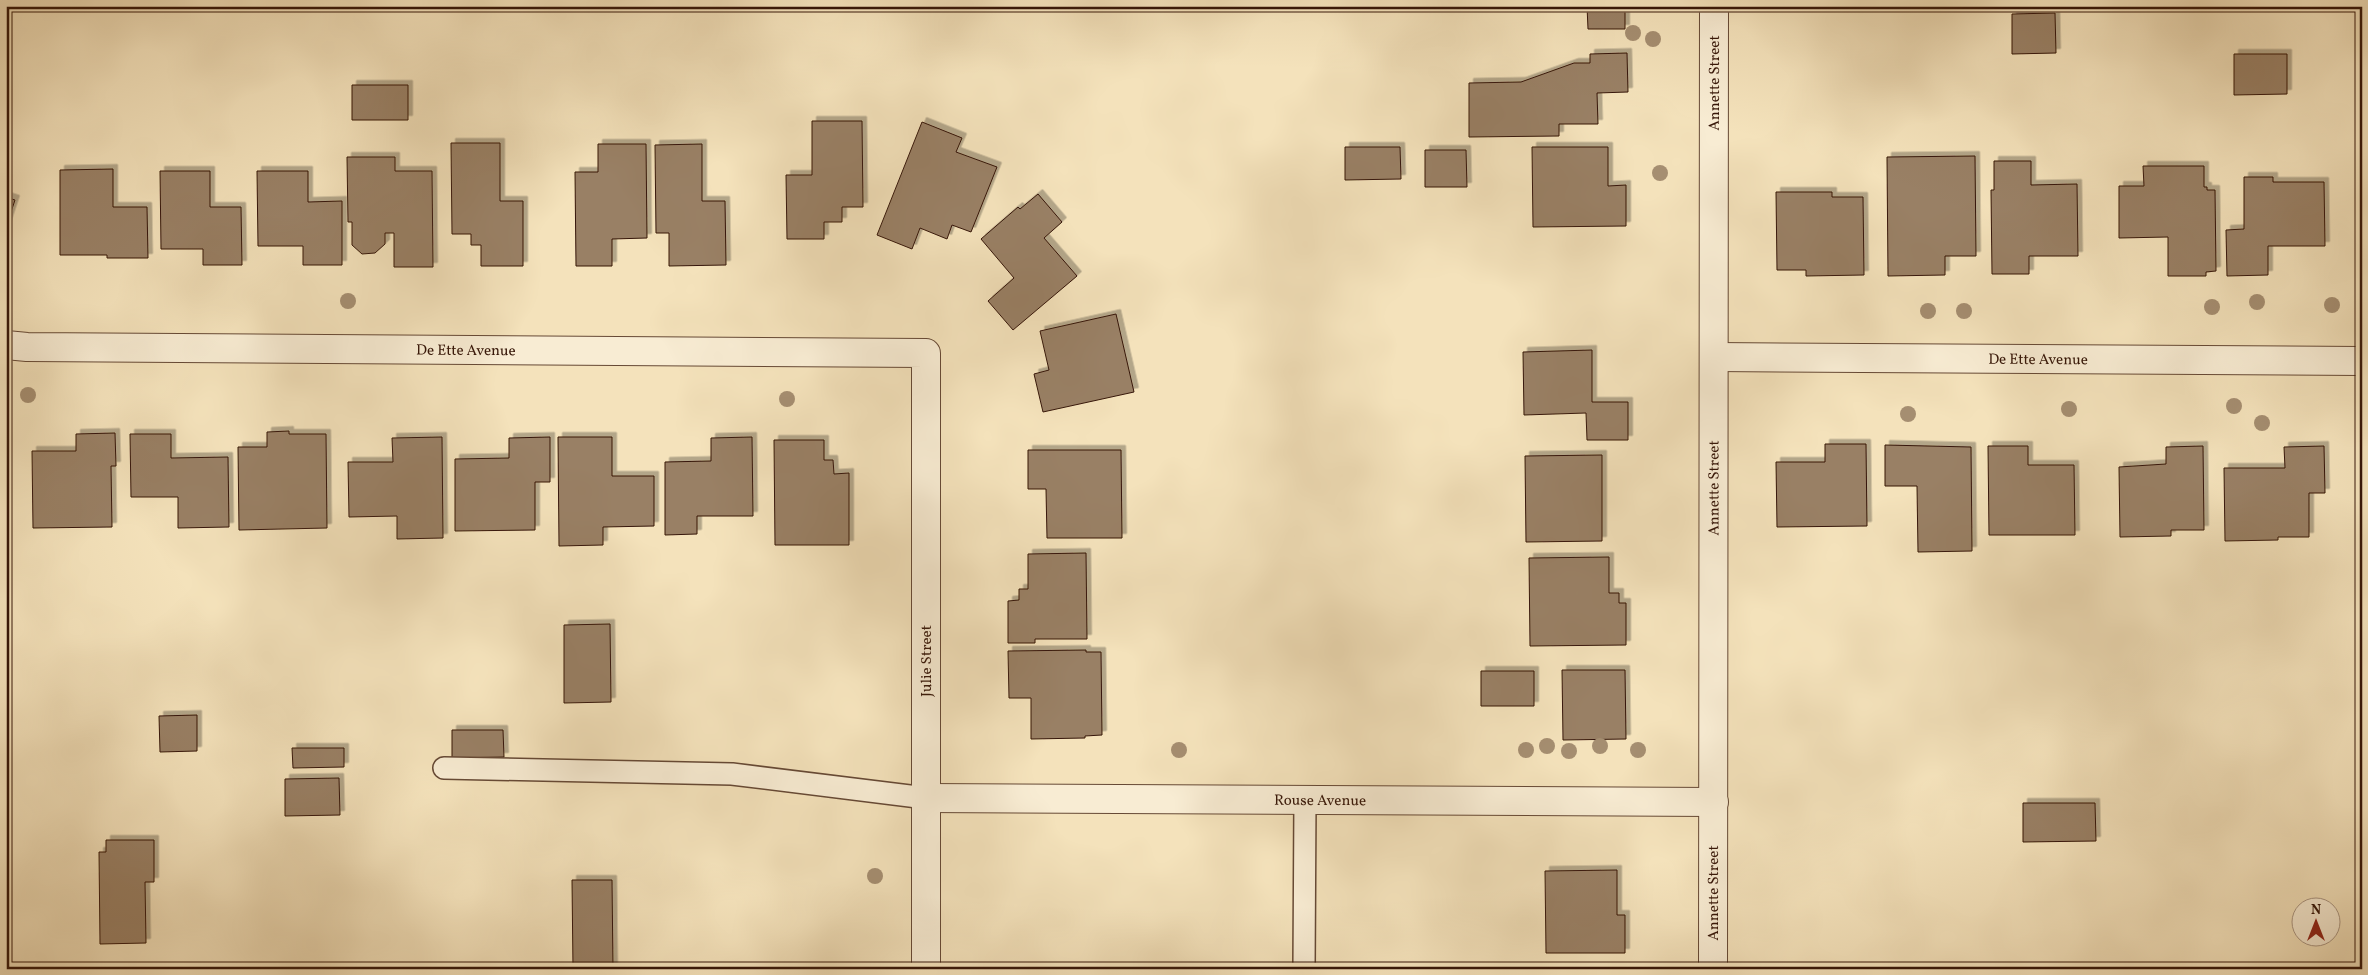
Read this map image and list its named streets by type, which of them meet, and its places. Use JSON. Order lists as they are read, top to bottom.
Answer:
{
  "streets": {
    "street": [
      "Annette Street",
      "De Ette Avenue",
      "Julie Street",
      "Rouse Avenue"
    ]
  },
  "crossings": [
    ["Annette Street", "De Ette Avenue"],
    ["Annette Street", "Rouse Avenue"],
    ["De Ette Avenue", "Julie Street"],
    ["Julie Street", "Rouse Avenue"]
  ],
  "north": "top"
}
